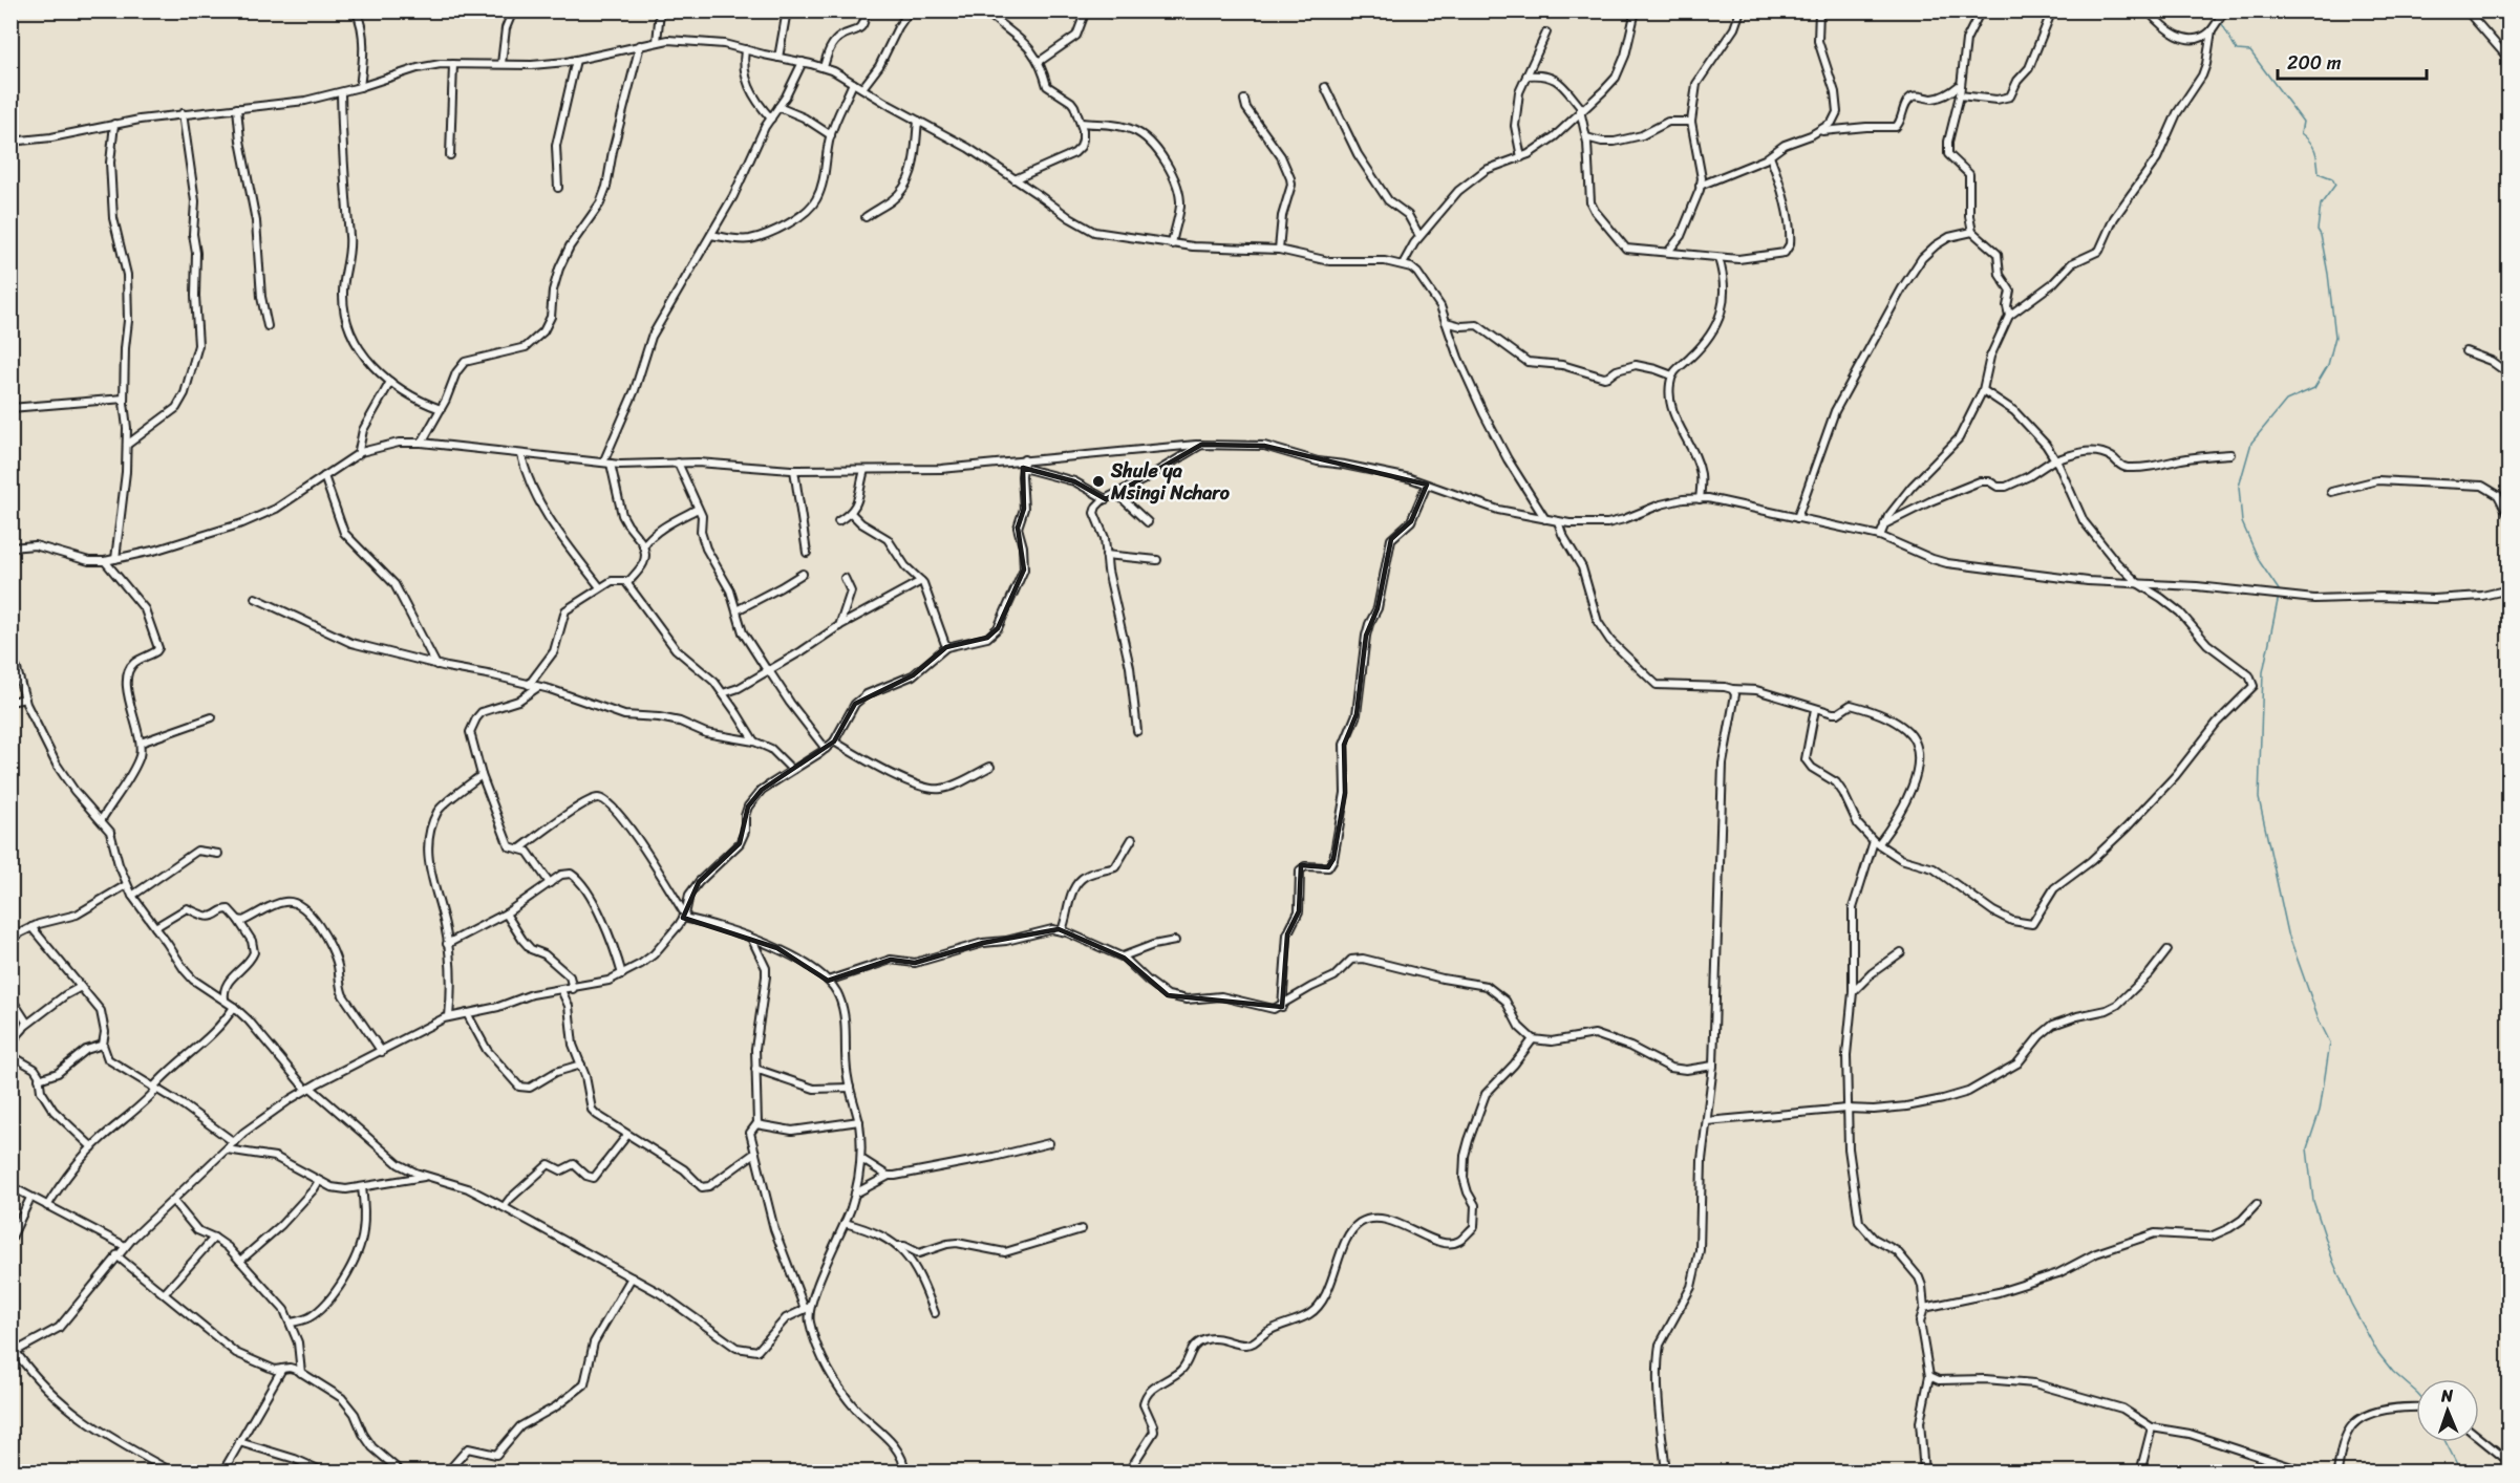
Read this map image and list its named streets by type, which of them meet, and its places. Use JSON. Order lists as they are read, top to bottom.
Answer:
{
  "places": ["Shule ya Msingi Ncharo"],
  "scale_bar": "200 m",
  "north": "top"
}
